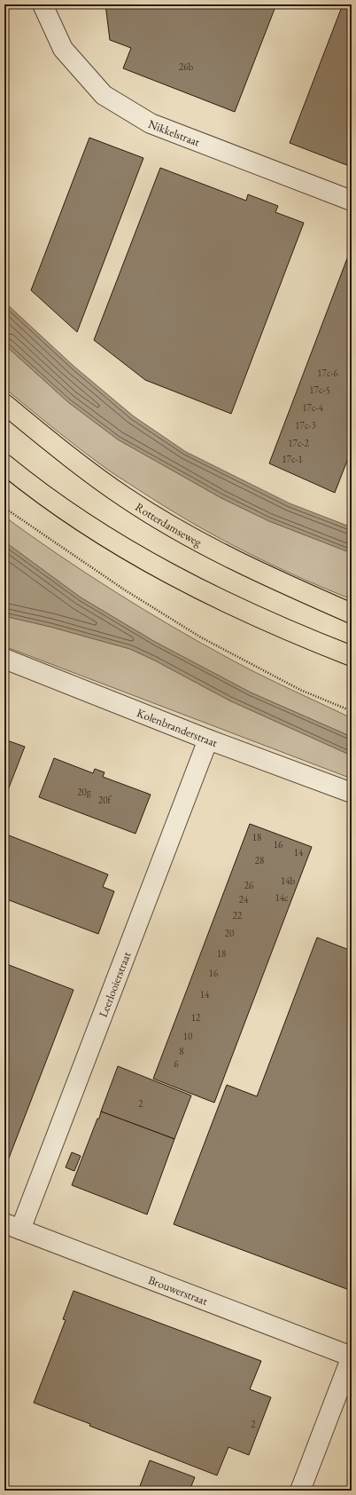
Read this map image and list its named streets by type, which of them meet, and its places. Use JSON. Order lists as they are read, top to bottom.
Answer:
{
  "streets": {
    "main road": ["Rotterdamseweg"],
    "street": [
      "Nikkelstraat",
      "Kolenbranderstraat",
      "Leerlooierstraat",
      "Brouwerstraat"
    ]
  },
  "crossings": [
    ["Kolenbranderstraat", "Leerlooierstraat"],
    ["Leerlooierstraat", "Brouwerstraat"]
  ],
  "house_numbers": [
    "26b",
    "17c-6",
    "17c-5",
    "17c-4",
    "17c-3",
    "17c-2",
    "17c-1",
    "20g",
    "20f",
    "18",
    "16",
    "14",
    "28",
    "14b",
    "26",
    "14c",
    "24",
    "22",
    "20",
    "18",
    "16",
    "14",
    "12",
    "10",
    "8",
    "6",
    "2",
    "2"
  ]
}
